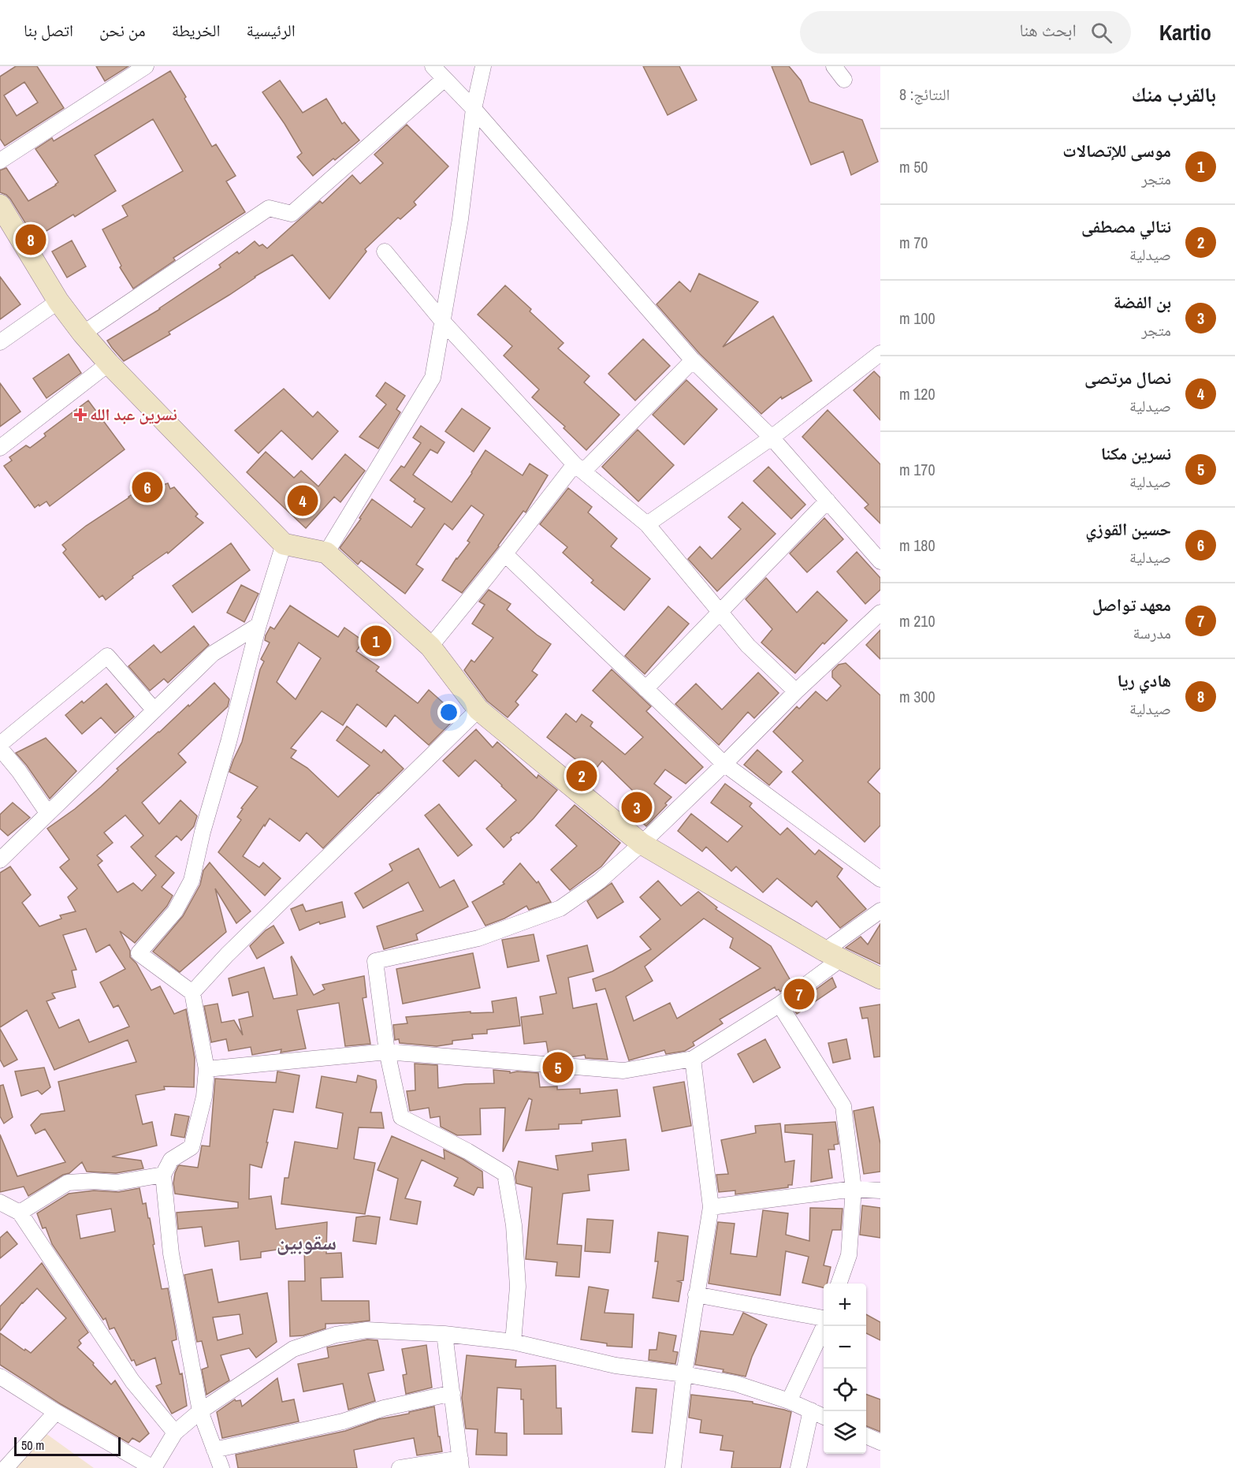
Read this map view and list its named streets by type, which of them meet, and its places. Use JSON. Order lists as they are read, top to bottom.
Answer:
{
  "districts": ["سقوبين"],
  "places": {
    "health": ["نسرين عبد الله"]
  },
  "scale_bar": "50 m",
  "page": {
    "header": "Kartio",
    "search": "ابحث هنا",
    "nav": [
      "الرئيسية",
      "الخريطة",
      "من نحن",
      "اتصل بنا"
    ],
    "heading": ["بالقرب منك", "النتائج: 8"],
    "list": [
      {
        "mark": "1",
        "name": "موسى للإتصالات",
        "note": "متجر",
        "value": "50 m"
      },
      {
        "mark": "2",
        "name": "نتالي مصطفى",
        "note": "صيدلية",
        "value": "70 m"
      },
      {
        "mark": "3",
        "name": "بن الفضة",
        "note": "متجر",
        "value": "100 m"
      },
      {
        "mark": "4",
        "name": "نصال مرتصى",
        "note": "صيدلية",
        "value": "120 m"
      },
      {
        "mark": "5",
        "name": "نسرين مكنا",
        "note": "صيدلية",
        "value": "170 m"
      },
      {
        "mark": "6",
        "name": "حسين القوزي",
        "note": "صيدلية",
        "value": "180 m"
      },
      {
        "mark": "7",
        "name": "معهد تواصل",
        "note": "مدرسة",
        "value": "210 m"
      },
      {
        "mark": "8",
        "name": "هادي ريا",
        "note": "صيدلية",
        "value": "300 m"
      }
    ],
    "pins": [
      "8",
      "6",
      "4",
      "1",
      "2",
      "3",
      "7",
      "5"
    ],
    "map_buttons": ["+", "−"],
    "scale": "50 m"
  }
}
